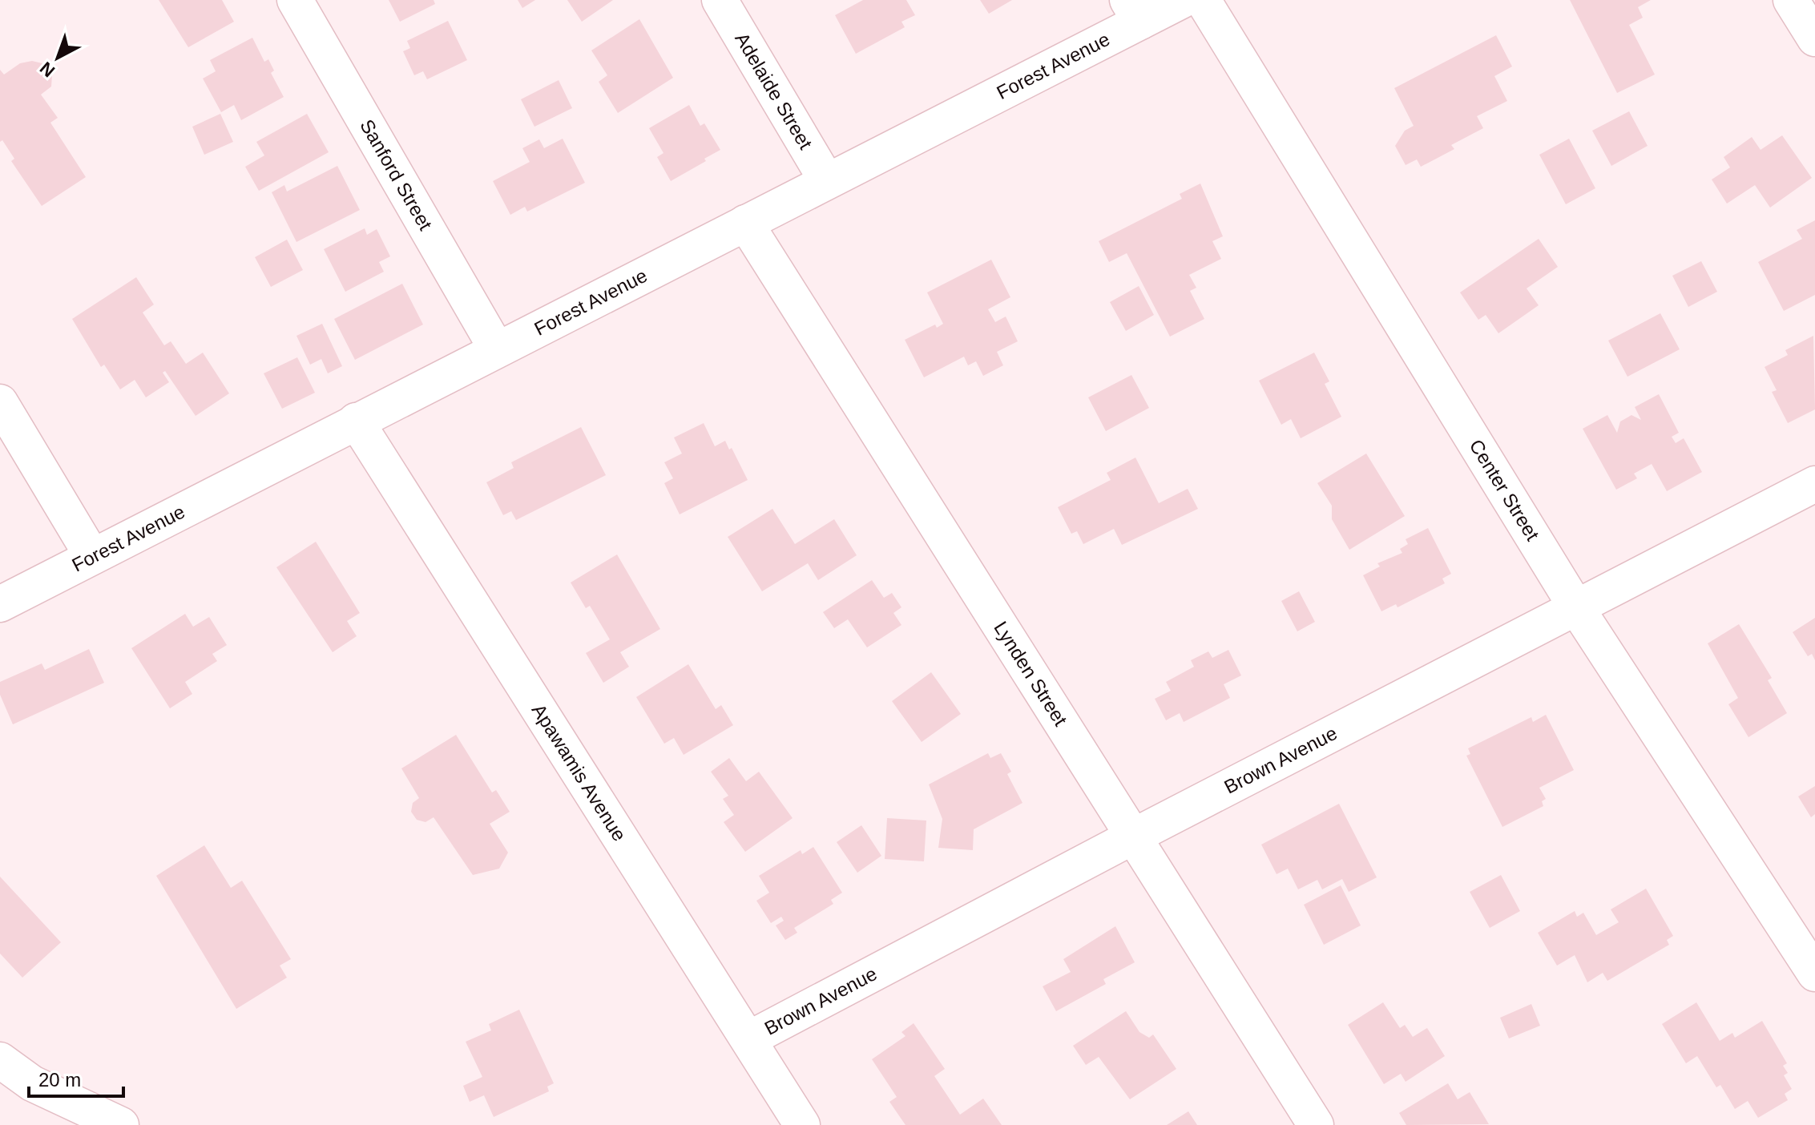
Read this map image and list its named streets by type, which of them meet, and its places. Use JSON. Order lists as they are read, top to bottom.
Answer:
{
  "streets": {
    "street": [
      "Forest Avenue",
      "Adelaide Street",
      "Sanford Street",
      "Center Street",
      "Lynden Street",
      "Brown Avenue",
      "Apawamis Avenue"
    ]
  },
  "crossings": [
    ["Forest Avenue", "Adelaide Street"],
    ["Forest Avenue", "Sanford Street"],
    ["Forest Avenue", "Lynden Street"],
    ["Forest Avenue", "Apawamis Avenue"],
    ["Center Street", "Brown Avenue"],
    ["Lynden Street", "Brown Avenue"],
    ["Brown Avenue", "Apawamis Avenue"]
  ],
  "scale_bar": "20 m",
  "north": "bottom left"
}
